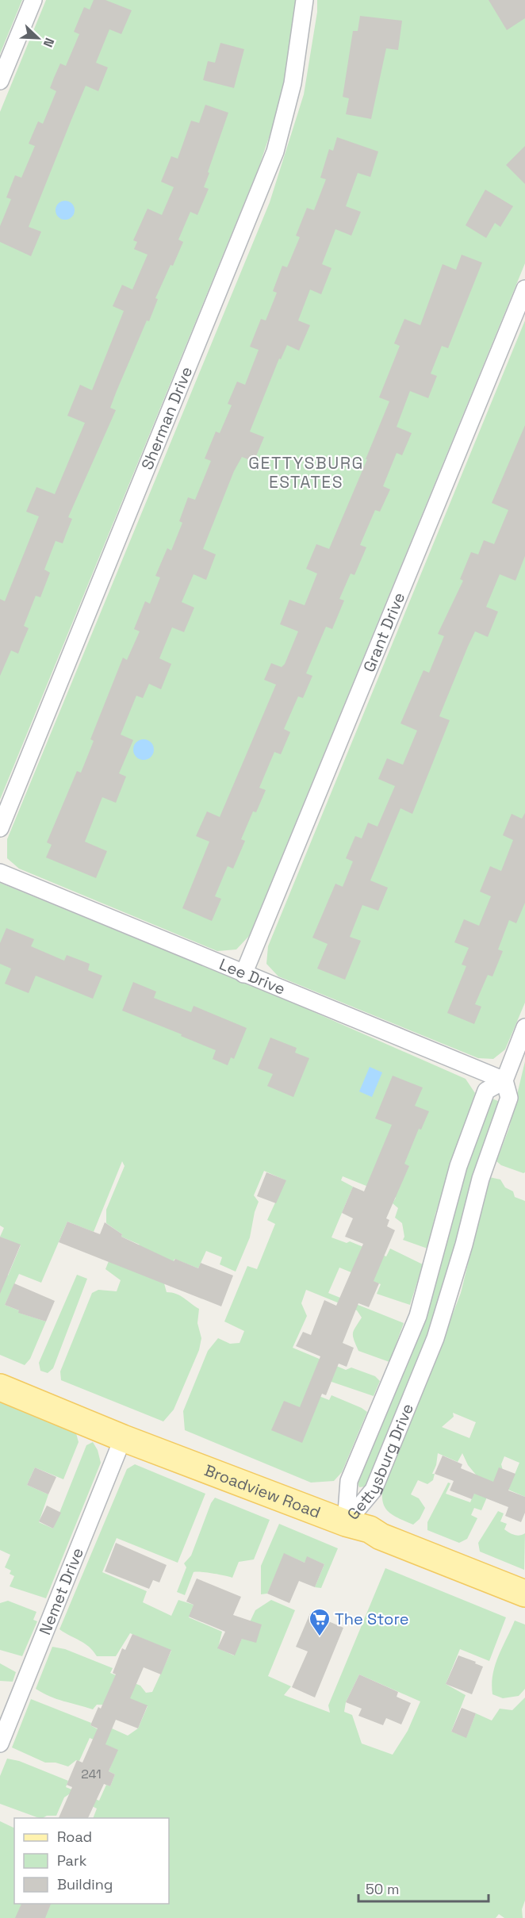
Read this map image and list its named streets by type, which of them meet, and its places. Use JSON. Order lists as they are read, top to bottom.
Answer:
{
  "streets": {
    "main road": ["Broadview Road"],
    "street": [
      "Sherman Drive",
      "Grant Drive",
      "Lee Drive",
      "Gettysburg Drive",
      "Nemet Drive"
    ]
  },
  "crossings": [
    ["Grant Drive", "Lee Drive"],
    ["Lee Drive", "Gettysburg Drive"],
    ["Gettysburg Drive", "Broadview Road"],
    ["Broadview Road", "Nemet Drive"]
  ],
  "districts": ["GETTYSBURG ESTATES"],
  "places": {
    "supermarket": ["The Store"]
  },
  "house_numbers": ["241"],
  "legend": ["Road", "Park", "Building"],
  "scale_bar": "50 m",
  "north": "bottom right"
}
